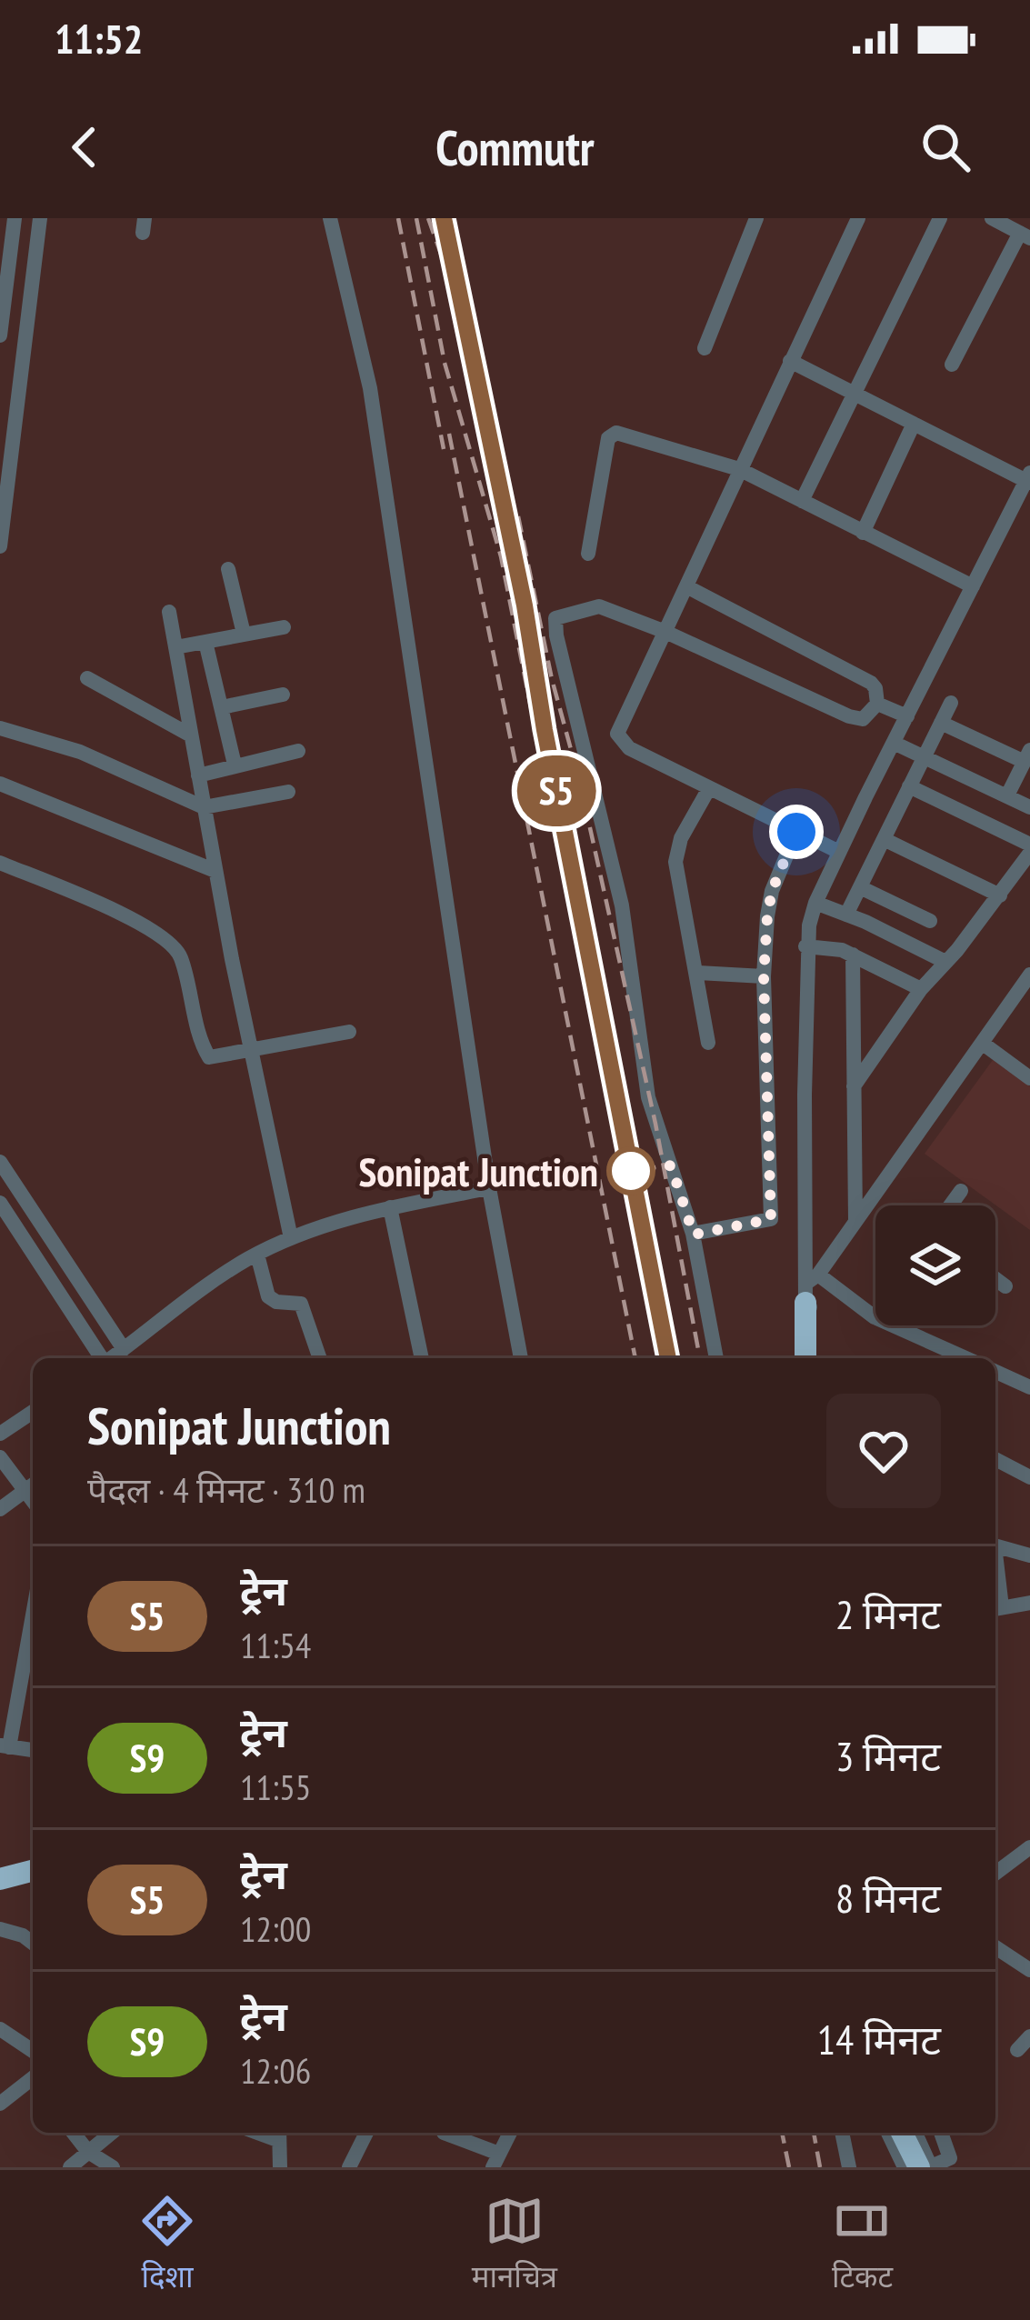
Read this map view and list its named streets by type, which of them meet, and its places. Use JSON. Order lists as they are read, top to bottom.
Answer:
{
  "places": ["Sonipat Junction"],
  "page": {
    "status": "11:52",
    "header": "Commutr",
    "on_map": "S5",
    "heading": ["Sonipat Junction", "पैदल · 4 मिनट · 310 m"],
    "list": [
      {
        "mark": "S5",
        "name": "ट्रेन",
        "note": "11:54",
        "value": "2 मिनट"
      },
      {
        "mark": "S9",
        "name": "ट्रेन",
        "note": "11:55",
        "value": "3 मिनट"
      },
      {
        "mark": "S5",
        "name": "ट्रेन",
        "note": "12:00",
        "value": "8 मिनट"
      },
      {
        "mark": "S9",
        "name": "ट्रेन",
        "note": "12:06",
        "value": "14 मिनट"
      }
    ],
    "tabs": ["दिशा", "मानचित्र", "टिकट"]
  }
}
